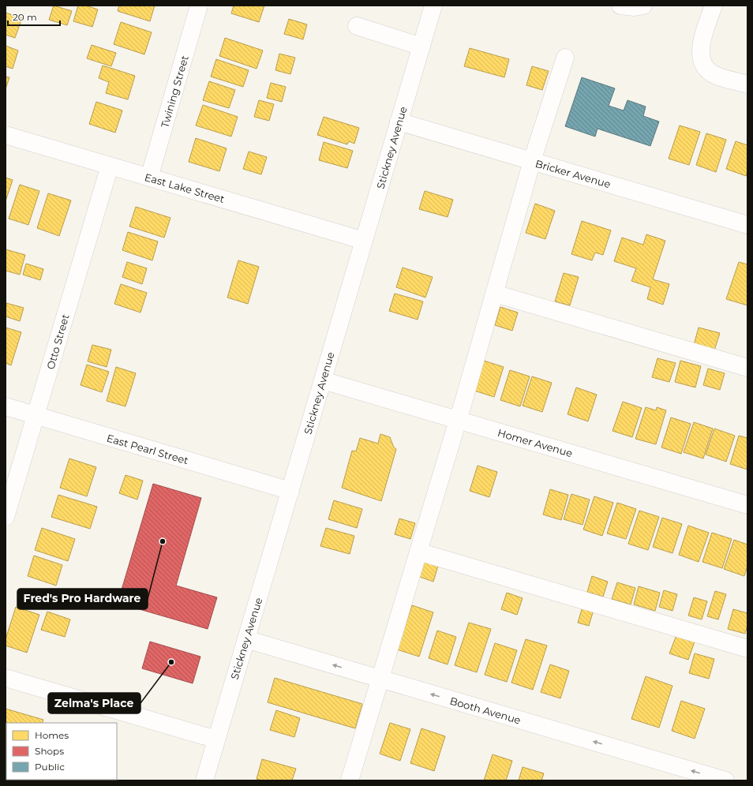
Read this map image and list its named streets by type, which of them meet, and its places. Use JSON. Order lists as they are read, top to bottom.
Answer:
{
  "streets": {
    "street": [
      "Twining Street",
      "Stickney Avenue",
      "Bricker Avenue",
      "East Lake Street",
      "Otto Street",
      "Homer Avenue",
      "East Pearl Street",
      "Booth Avenue"
    ]
  },
  "crossings": [
    ["Twining Street", "East Lake Street"],
    ["Stickney Avenue", "Bricker Avenue"],
    ["Stickney Avenue", "East Lake Street"],
    ["Stickney Avenue", "Homer Avenue"],
    ["Stickney Avenue", "East Pearl Street"],
    ["Stickney Avenue", "Booth Avenue"],
    ["East Lake Street", "Otto Street"],
    ["Otto Street", "East Pearl Street"]
  ],
  "places": ["Fred's Pro Hardware", "Zelma's Place"],
  "legend": ["Homes", "Shops", "Public"],
  "scale_bar": "20 m"
}
